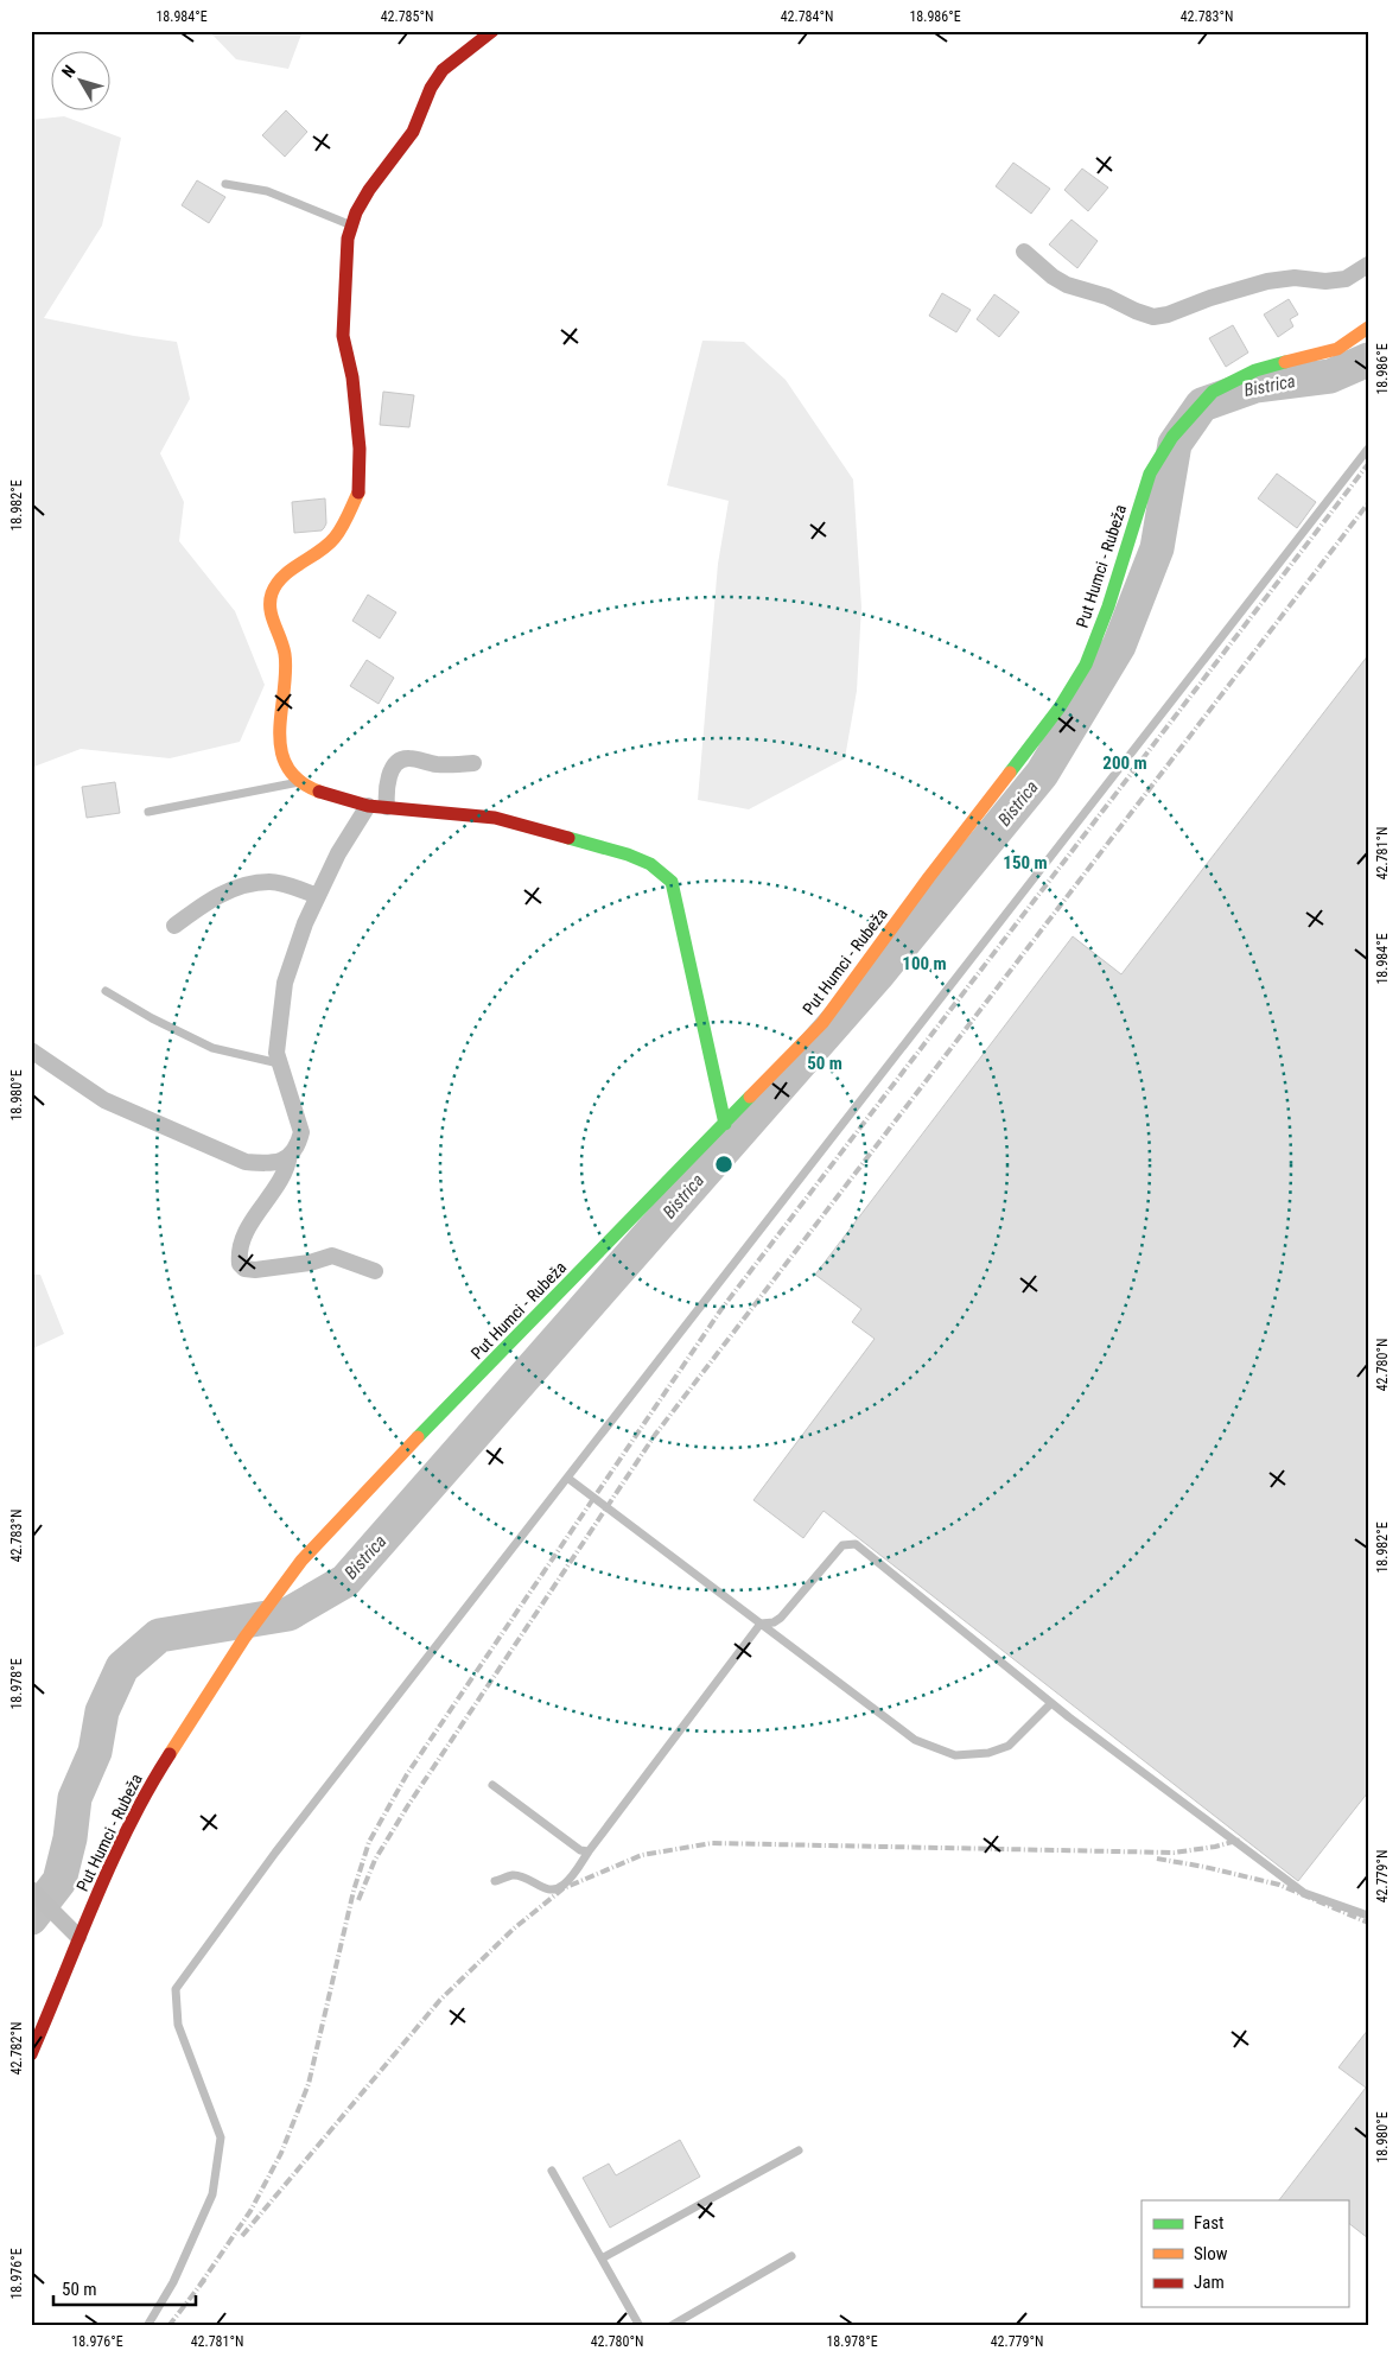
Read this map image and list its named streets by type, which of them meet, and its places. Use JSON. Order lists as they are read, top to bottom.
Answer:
{
  "streets": {
    "street": ["Put Humci - Rubeža"]
  },
  "water": ["Bistrica"],
  "legend": ["Fast", "Slow", "Jam"],
  "scale_bar": "50 m",
  "north": "top left",
  "coordinates": [
    "18.984°E",
    "42.785°N",
    "42.784°N",
    "18.986°E",
    "42.783°N",
    "18.982°E",
    "42.781°N",
    "18.980°E",
    "42.780°N",
    "18.978°E",
    "42.779°N",
    "42.782°N",
    "18.976°E"
  ],
  "rings": [
    "200 m",
    "150 m",
    "100 m",
    "50 m"
  ]
}
